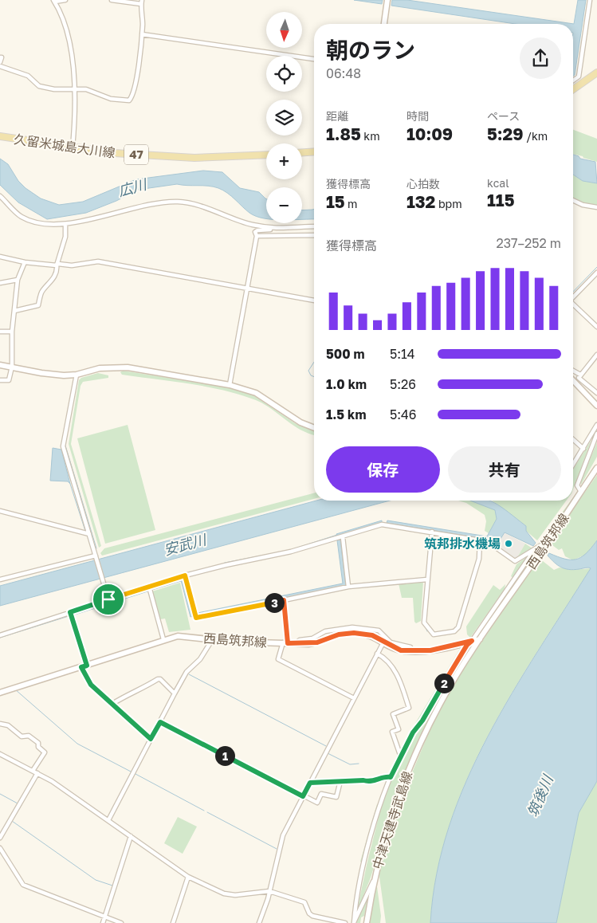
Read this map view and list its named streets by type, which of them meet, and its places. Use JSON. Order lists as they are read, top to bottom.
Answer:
{
  "streets": {
    "main road": [
      "久留米城島大川線",
      "47",
      "西島筑邦線",
      "中津天建寺武島線"
    ]
  },
  "crossings": [
    ["西島筑邦線", "中津天建寺武島線"]
  ],
  "water": ["広川", "安武川", "筑後川"],
  "places": ["筑邦排水機場"],
  "north": "bottom",
  "page": {
    "map_buttons": ["+", "−"],
    "heading": ["朝のラン", "06:48"],
    "stats": [
      ["距離", "1.85 km"],
      ["時間", "10:09"],
      ["ペース", "5:29 /km"],
      ["獲得標高", "15 m"],
      ["心拍数", "132 bpm"],
      ["kcal", "115"]
    ],
    "chart": ["獲得標高", "237–252 m"],
    "list": [
      {
        "name": "500 m",
        "note": "5:14"
      },
      {
        "name": "1.0 km",
        "note": "5:26"
      },
      {
        "name": "1.5 km",
        "note": "5:46"
      }
    ],
    "buttons": ["保存", "共有"],
    "pins": ["3", "2", "1"]
  }
}
